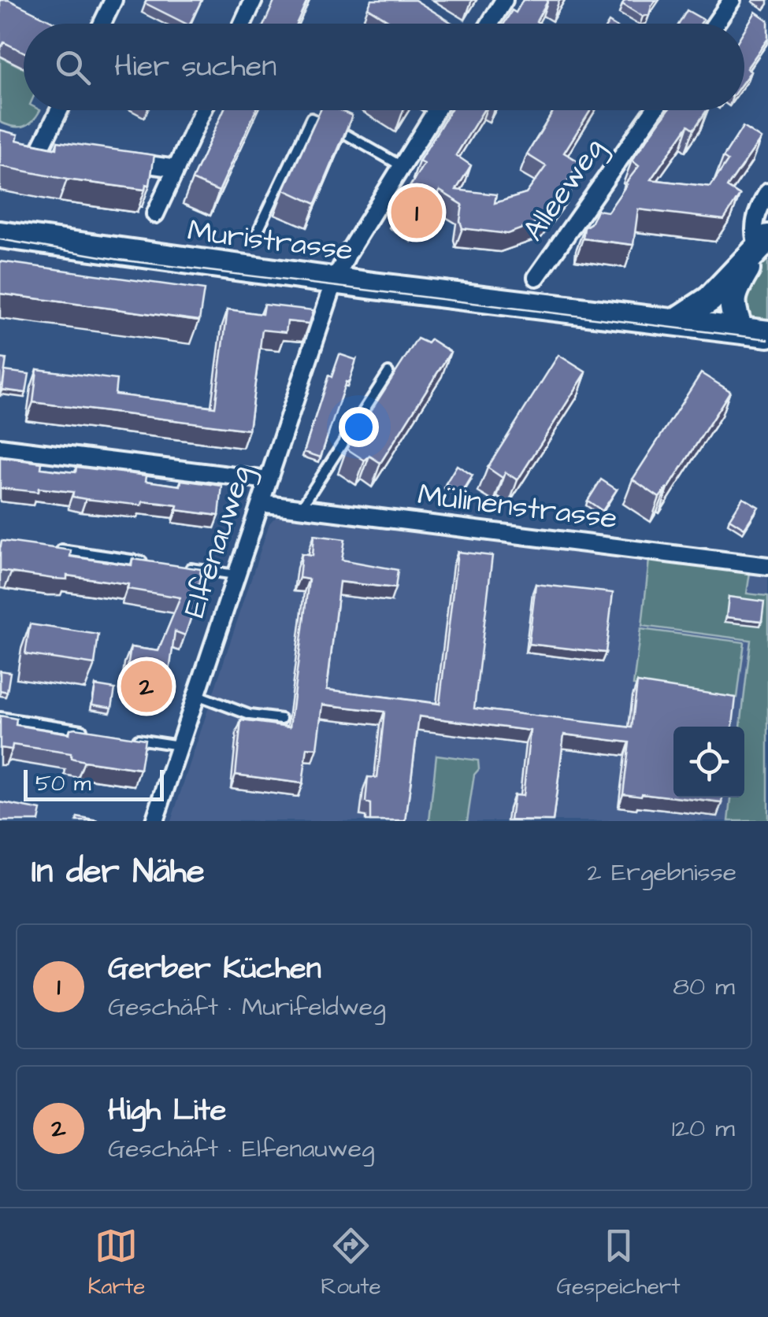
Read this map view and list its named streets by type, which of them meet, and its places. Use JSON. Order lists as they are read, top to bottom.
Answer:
{
  "streets": {
    "main road": ["Muristrasse"],
    "street": ["Alleeweg", "Mülinenstrasse", "Elfenauweg"]
  },
  "crossings": [
    ["Muristrasse", "Elfenauweg"],
    ["Mülinenstrasse", "Elfenauweg"]
  ],
  "scale_bar": "50 m",
  "page": {
    "search": "Hier suchen",
    "pins": ["1", "2"],
    "scale": "50 m",
    "heading": ["In der Nähe", "2 Ergebnisse"],
    "list": [
      {
        "mark": "1",
        "name": "Gerber Küchen",
        "note": "Geschäft · Murifeldweg",
        "value": "80 m"
      },
      {
        "mark": "2",
        "name": "High Lite",
        "note": "Geschäft · Elfenauweg",
        "value": "120 m"
      }
    ],
    "nav": ["Karte", "Route", "Gespeichert"]
  }
}
